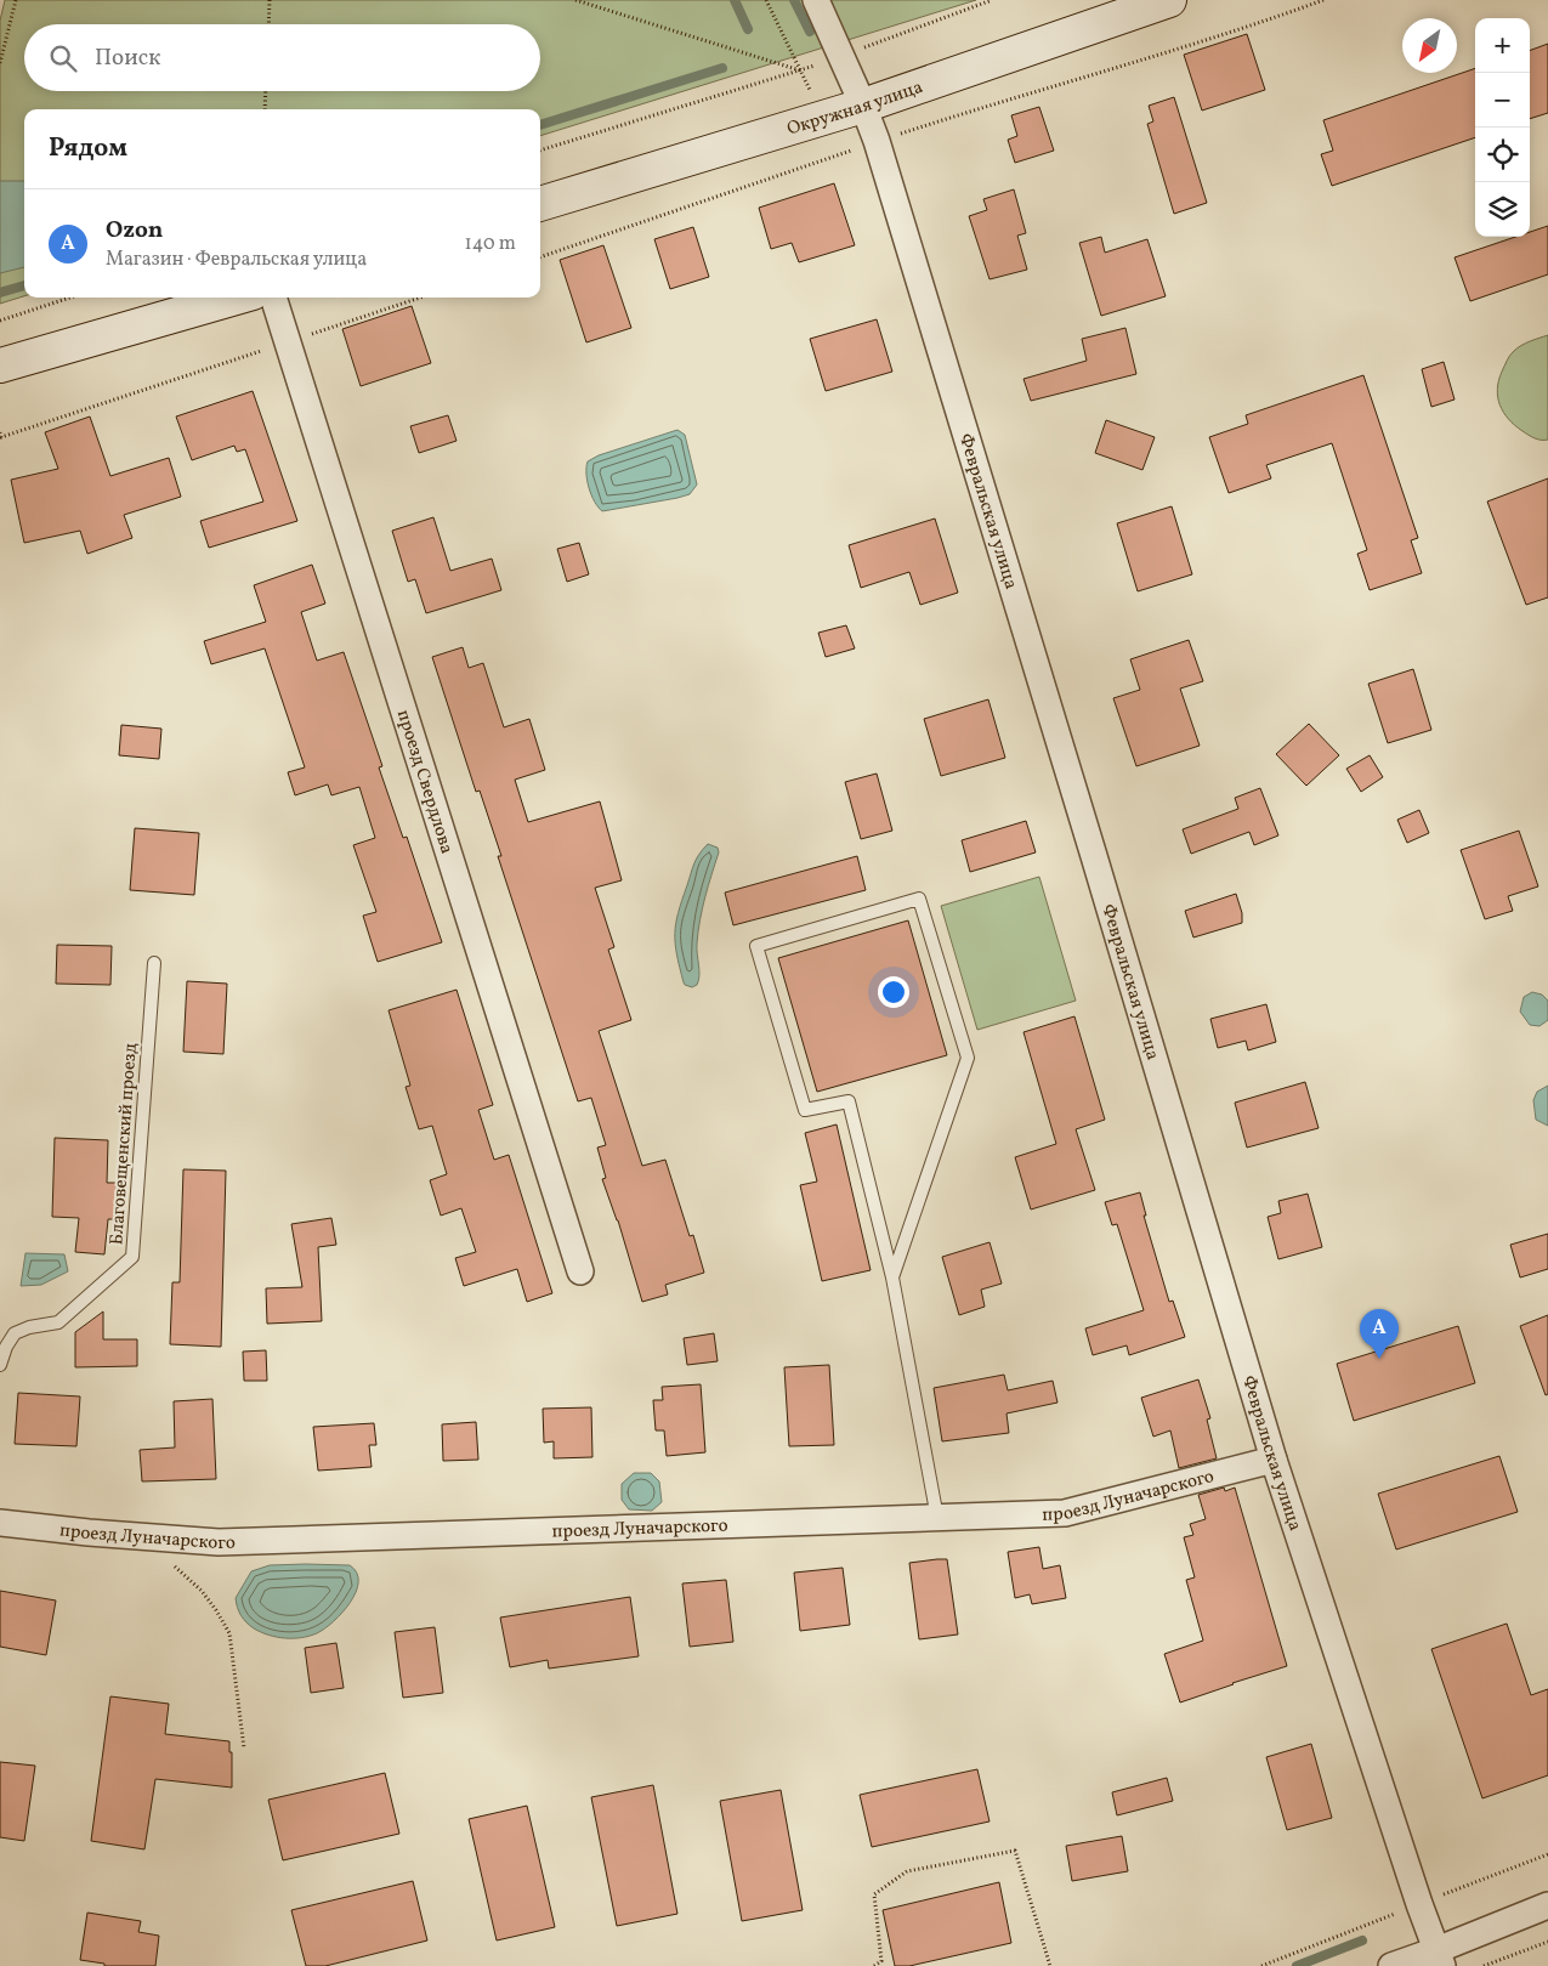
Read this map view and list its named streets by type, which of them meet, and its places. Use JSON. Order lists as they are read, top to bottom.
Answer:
{
  "streets": {
    "main road": ["Окружная улица"],
    "street": ["Февральская улица", "проезд Свердлова", "проезд Луначарского"],
    "lane": ["Благовещенский проезд"]
  },
  "crossings": [
    ["Окружная улица", "Февральская улица"],
    ["Февральская улица", "проезд Луначарского"]
  ],
  "north": "bottom left",
  "page": {
    "map_buttons": ["+", "−"],
    "search": "Поиск",
    "heading": "Рядом",
    "list": [
      {
        "mark": "A",
        "name": "Ozon",
        "note": "Магазин · Февральская улица",
        "value": "140 m"
      }
    ],
    "pins": "A"
  }
}
